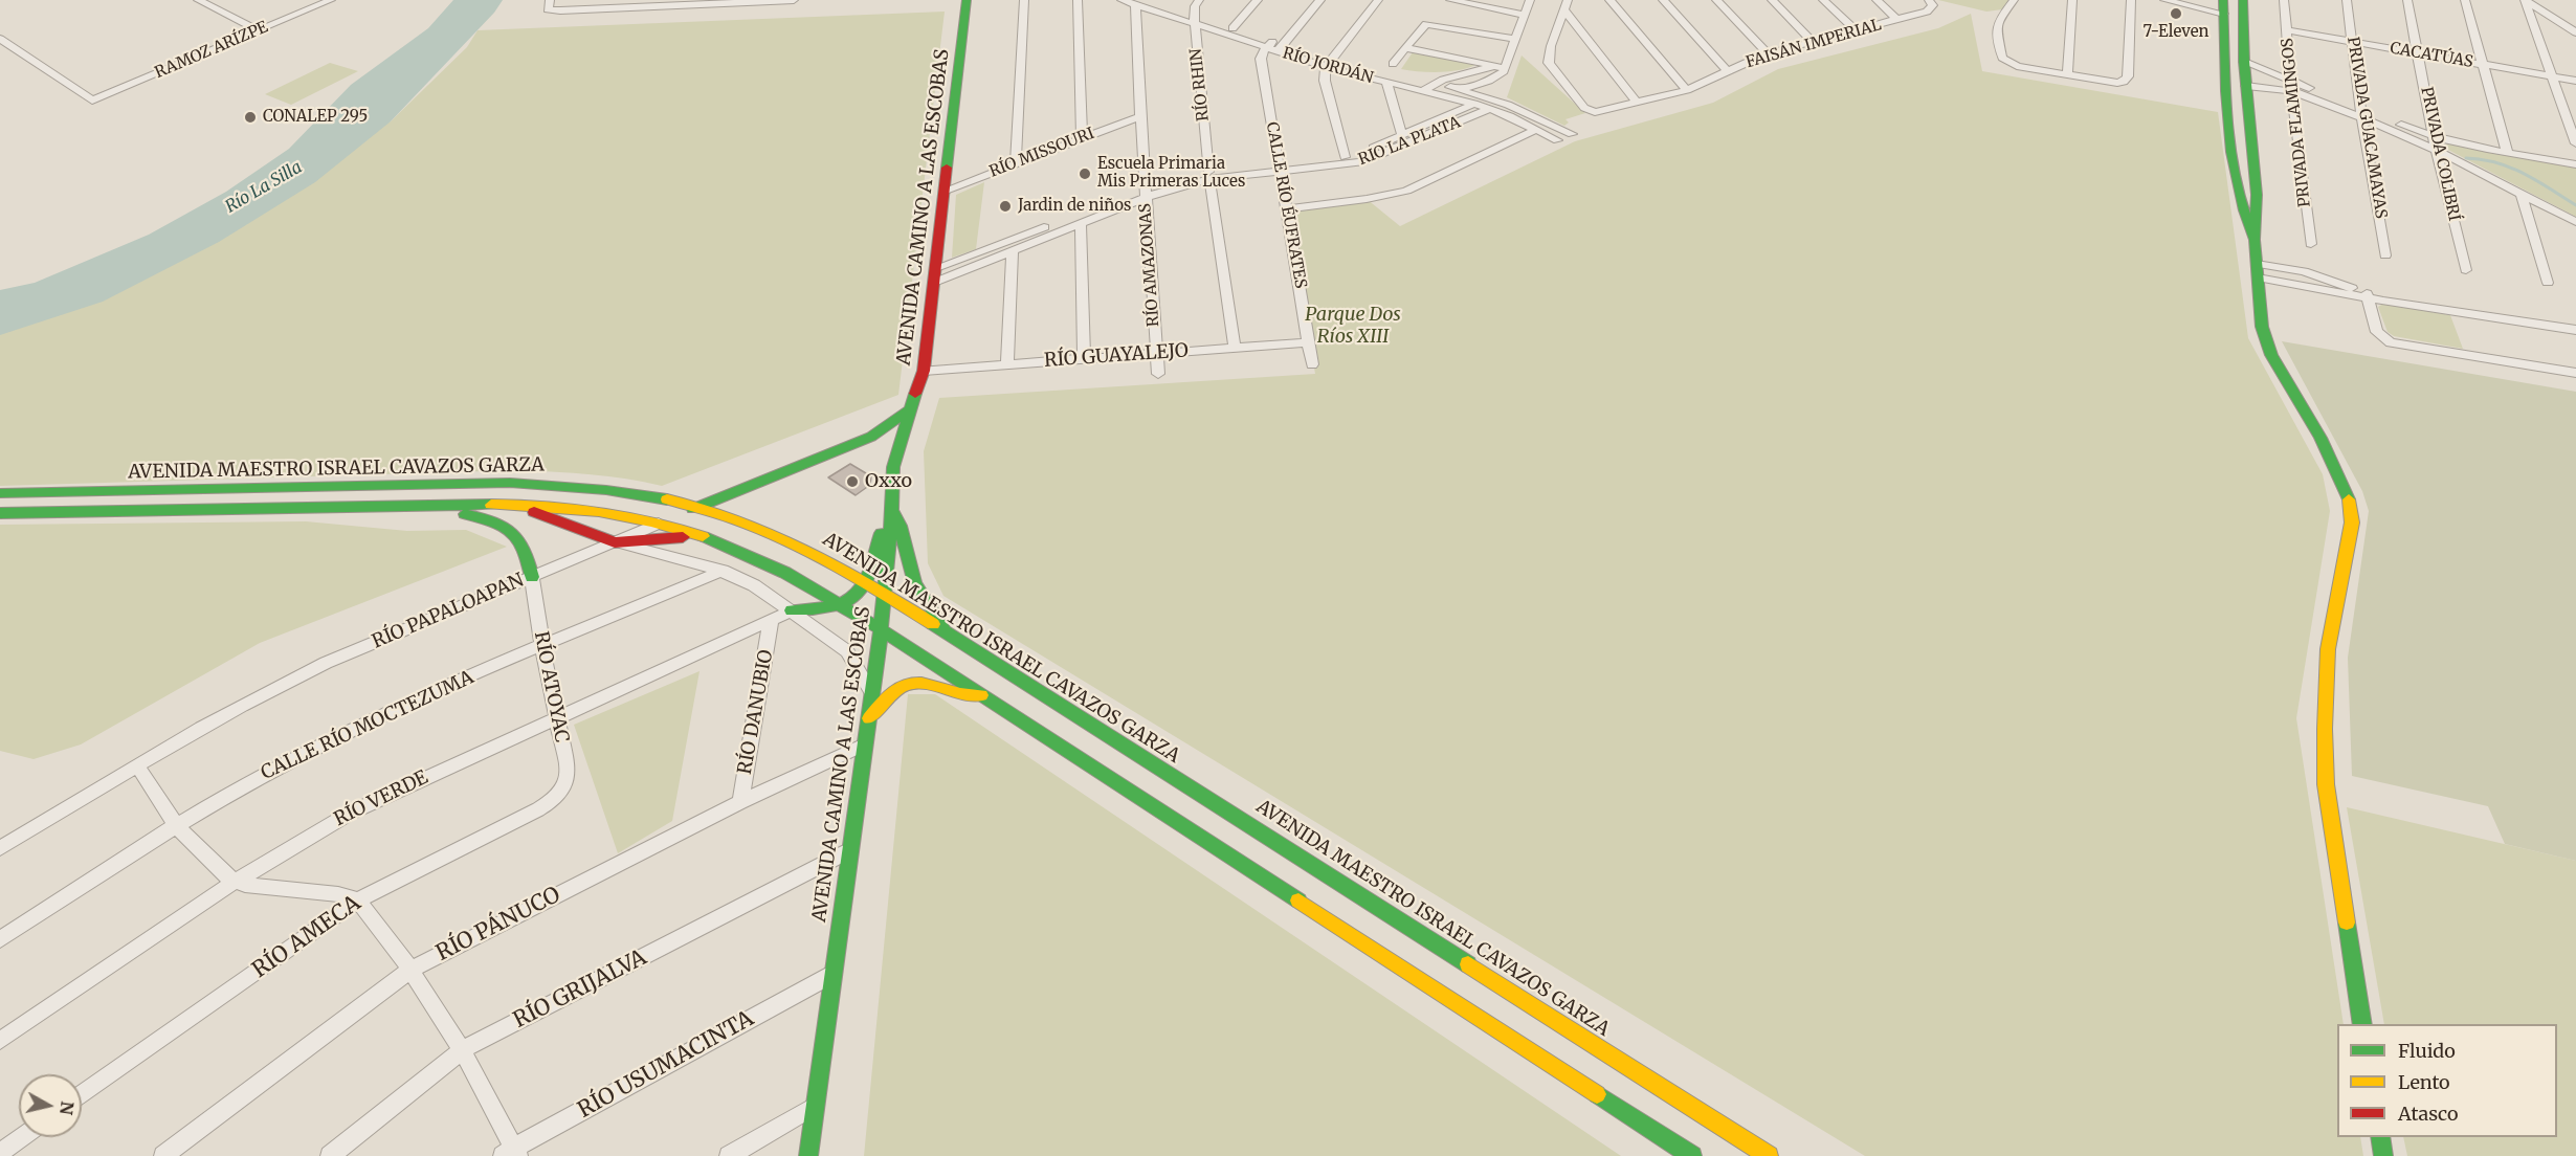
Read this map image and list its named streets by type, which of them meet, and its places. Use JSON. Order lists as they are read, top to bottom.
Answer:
{
  "streets": {
    "main road": ["AVENIDA CAMINO A LAS ESCOBAS", "AVENIDA MAESTRO ISRAEL CAVAZOS GARZA", "RÍO PAPALOAPAN"],
    "street": [
      "FAISÁN IMPERIAL",
      "RAMOZ ARÍZPE",
      "CACATÚAS",
      "RÍO JORDÁN",
      "RÍO RHIN",
      "PRIVADA FLAMINGOS",
      "PRIVADA GUACAMAYAS",
      "RIO LA PLATA",
      "RÍO MISSOURI",
      "PRIVADA COLIBRÍ",
      "CALLE RÍO ÉUFRATES",
      "RÍO AMAZONAS",
      "RÍO GUAYALEJO",
      "RÍO ATOYAC",
      "RÍO DANUBIO",
      "CALLE RÍO MOCTEZUMA",
      "RÍO VERDE",
      "RÍO PÁNUCO",
      "RÍO AMECA",
      "RÍO GRIJALVA",
      "RÍO USUMACINTA"
    ]
  },
  "crossings": [
    ["CACATÚAS", "PRIVADA FLAMINGOS"],
    ["CACATÚAS", "PRIVADA GUACAMAYAS"],
    ["CACATÚAS", "PRIVADA COLIBRÍ"],
    ["RÍO JORDÁN", "RÍO RHIN"],
    ["RÍO JORDÁN", "RIO LA PLATA"],
    ["RÍO JORDÁN", "CALLE RÍO ÉUFRATES"],
    ["RÍO JORDÁN", "RÍO AMAZONAS"],
    ["RÍO RHIN", "RIO LA PLATA"],
    ["RÍO RHIN", "RÍO GUAYALEJO"],
    ["RIO LA PLATA", "CALLE RÍO ÉUFRATES"],
    ["RIO LA PLATA", "AVENIDA CAMINO A LAS ESCOBAS"],
    ["RIO LA PLATA", "RÍO AMAZONAS"],
    ["RÍO MISSOURI", "AVENIDA CAMINO A LAS ESCOBAS"],
    ["RÍO MISSOURI", "RÍO AMAZONAS"],
    ["CALLE RÍO ÉUFRATES", "RÍO GUAYALEJO"],
    ["AVENIDA CAMINO A LAS ESCOBAS", "RÍO GUAYALEJO"],
    ["AVENIDA CAMINO A LAS ESCOBAS", "AVENIDA MAESTRO ISRAEL CAVAZOS GARZA"],
    ["AVENIDA CAMINO A LAS ESCOBAS", "RÍO PAPALOAPAN"],
    ["AVENIDA CAMINO A LAS ESCOBAS", "RÍO PÁNUCO"],
    ["AVENIDA CAMINO A LAS ESCOBAS", "RÍO GRIJALVA"],
    ["AVENIDA CAMINO A LAS ESCOBAS", "RÍO USUMACINTA"],
    ["RÍO AMAZONAS", "RÍO GUAYALEJO"],
    ["AVENIDA MAESTRO ISRAEL CAVAZOS GARZA", "RÍO PAPALOAPAN"],
    ["RÍO PAPALOAPAN", "RÍO ATOYAC"],
    ["RÍO ATOYAC", "CALLE RÍO MOCTEZUMA"],
    ["RÍO ATOYAC", "RÍO VERDE"],
    ["RÍO ATOYAC", "RÍO AMECA"],
    ["RÍO DANUBIO", "RÍO VERDE"],
    ["RÍO DANUBIO", "RÍO PÁNUCO"]
  ],
  "water": ["Río La Silla"],
  "parks": ["Parque Dos Ríos XIII"],
  "places": [
    "7-Eleven",
    "CONALEP 295",
    "Escuela Primaria Mis Primeras Luces",
    "Jardin de niños",
    "Oxxo"
  ],
  "legend": ["Fluido", "Lento", "Atasco"],
  "north": "right"
}
